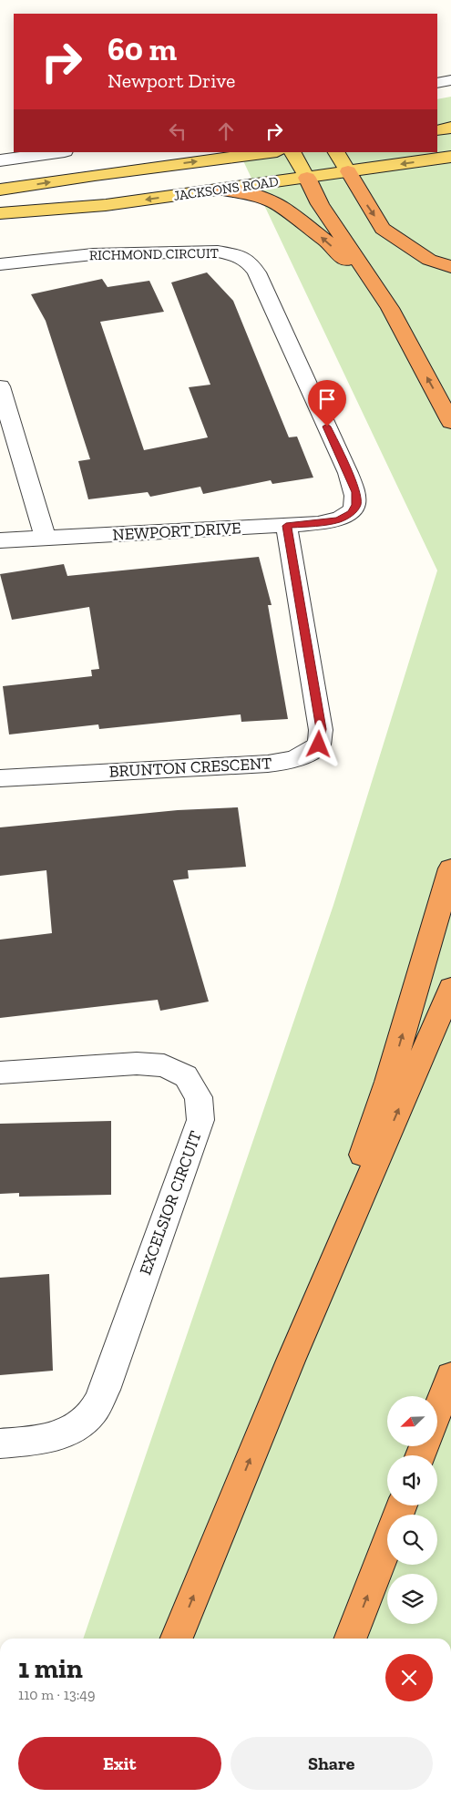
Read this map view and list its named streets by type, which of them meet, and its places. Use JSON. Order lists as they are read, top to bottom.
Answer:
{
  "streets": {
    "main road": ["JACKSONS ROAD"],
    "street": [
      "RICHMOND CIRCUIT",
      "NEWPORT DRIVE",
      "BRUNTON CRESCENT",
      "EXCELSIOR CIRCUIT"
    ]
  },
  "crossings": [
    ["RICHMOND CIRCUIT", "NEWPORT DRIVE"],
    ["NEWPORT DRIVE", "BRUNTON CRESCENT"]
  ],
  "north": "bottom left",
  "page": {
    "turn": ["60 m", "Newport Drive"],
    "heading": ["1 min", "110 m · 13:49"],
    "buttons": ["Exit", "Share"]
  }
}
